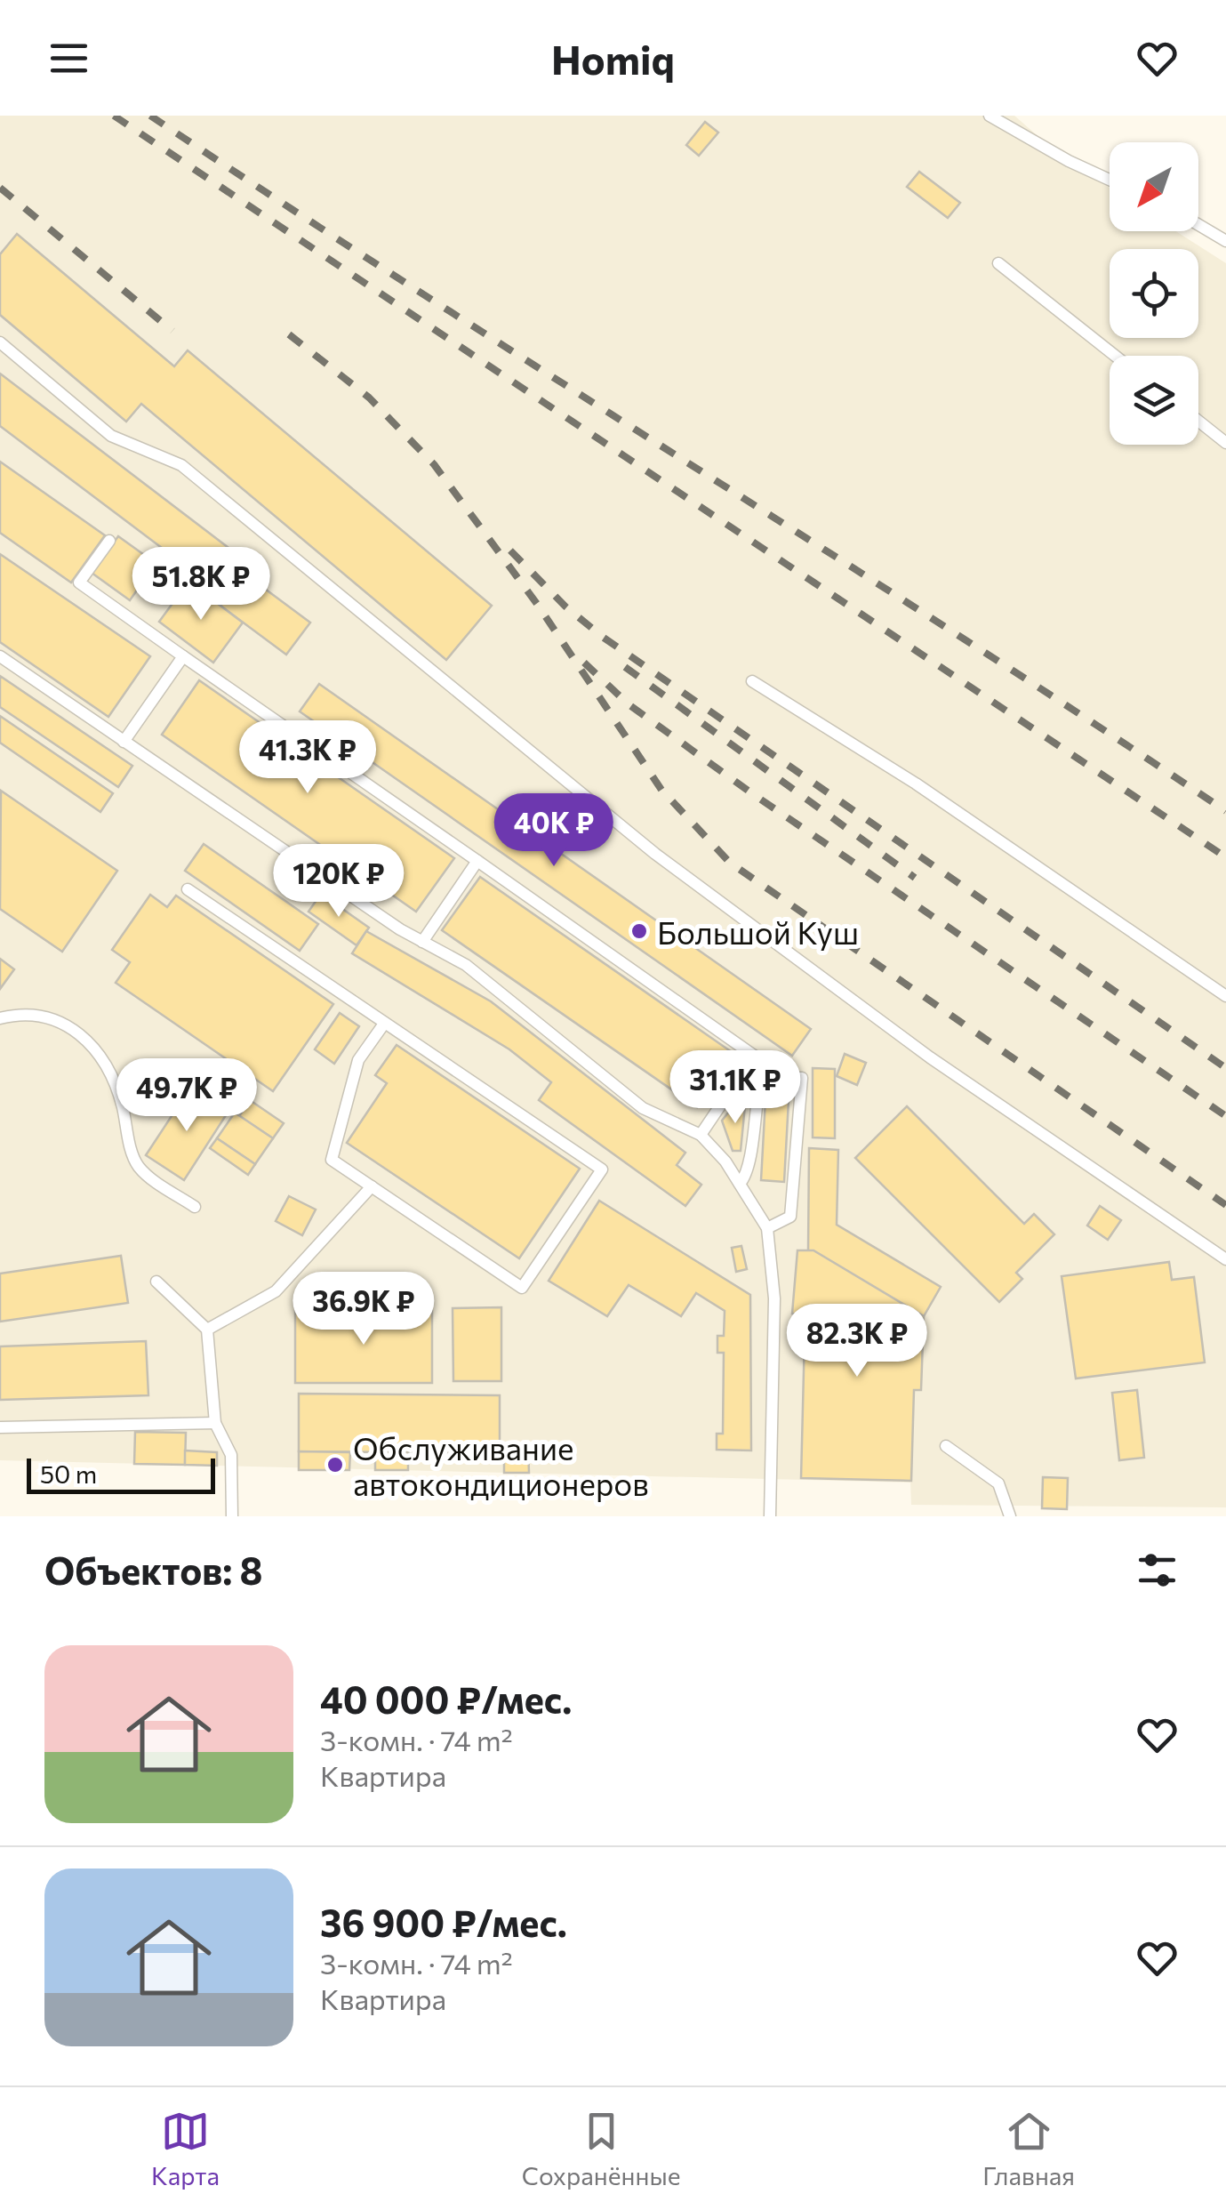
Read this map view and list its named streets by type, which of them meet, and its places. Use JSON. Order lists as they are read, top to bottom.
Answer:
{
  "places": ["Большой Куш", "Обслуживание автокондиционеров"],
  "scale_bar": "50 m",
  "north": "bottom left",
  "page": {
    "header": "Homiq",
    "price": [
      "51.8K ₽",
      "41.3K ₽",
      "40K ₽",
      "120K ₽",
      "31.1K ₽",
      "49.7K ₽",
      "36.9K ₽",
      "82.3K ₽"
    ],
    "scale": "50 m",
    "heading": "Объектов: 8",
    "list": [
      {
        "name": "40 000 ₽/мес.",
        "note": "3-комн. · 74 m² · Квартира"
      },
      {
        "name": "36 900 ₽/мес.",
        "note": "3-комн. · 74 m² · Квартира"
      }
    ],
    "tabs": ["Карта", "Сохранённые", "Главная"]
  }
}
